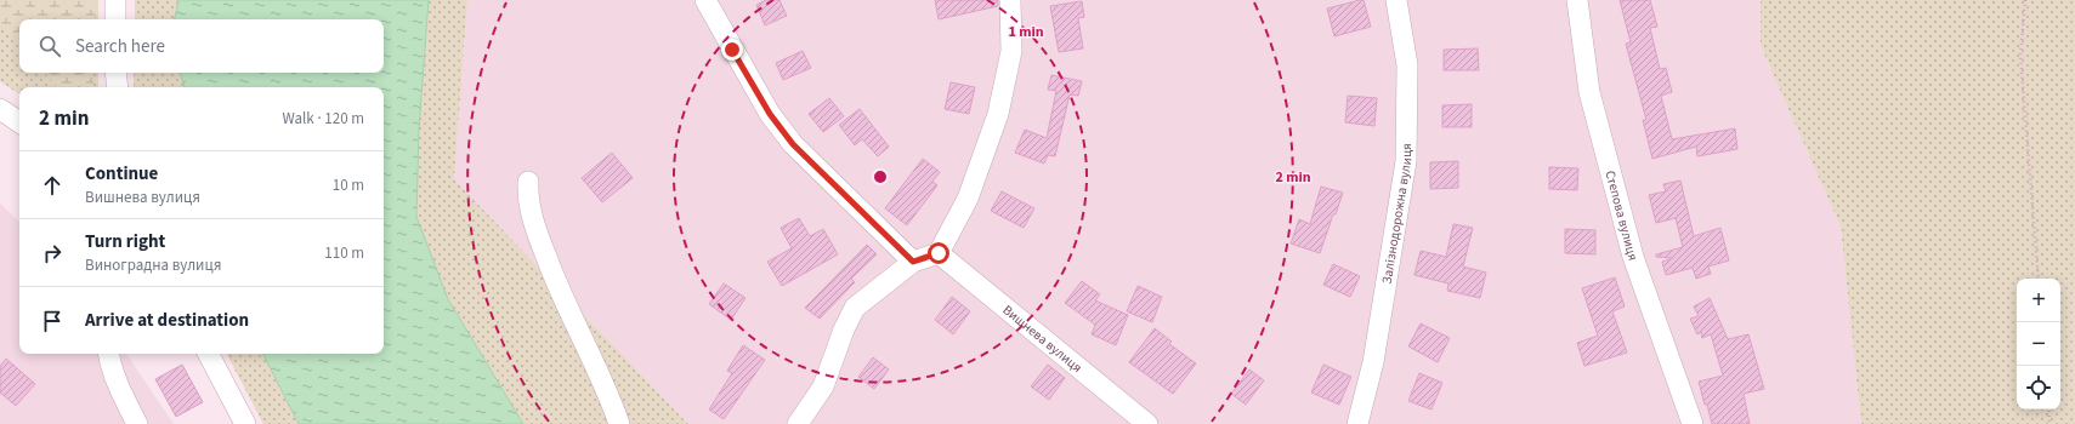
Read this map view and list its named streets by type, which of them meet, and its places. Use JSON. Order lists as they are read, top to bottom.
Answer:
{
  "streets": {
    "street": ["Залізнодорожна вулиця", "Степова вулиця", "Вишнева вулиця"]
  },
  "page": {
    "search": "Search here",
    "heading": ["2 min", "Walk · 120 m"],
    "list": [
      ["Continue", "Вишнева вулиця", "10 m"],
      ["Turn right", "Виноградна вулиця", "110 m"],
      "Arrive at destination"
    ],
    "map_buttons": ["+", "−"]
  },
  "rings": ["1 min", "2 min"]
}
